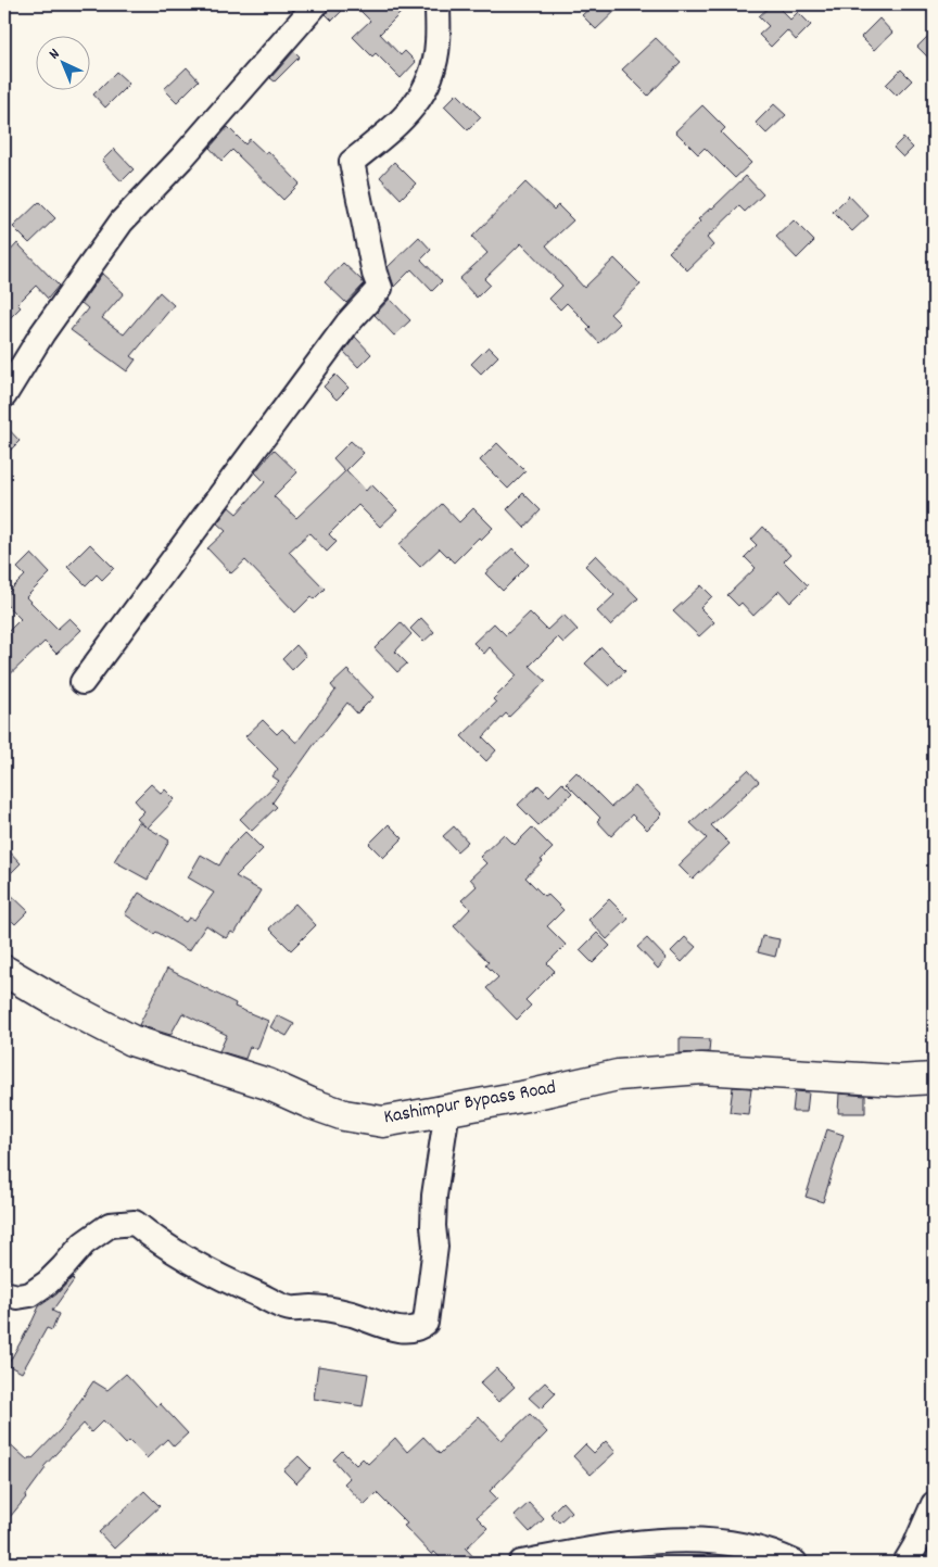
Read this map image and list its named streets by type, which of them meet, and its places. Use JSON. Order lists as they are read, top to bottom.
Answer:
{
  "streets": {
    "main road": ["Kashimpur Bypass Road"]
  },
  "north": "top left"
}
